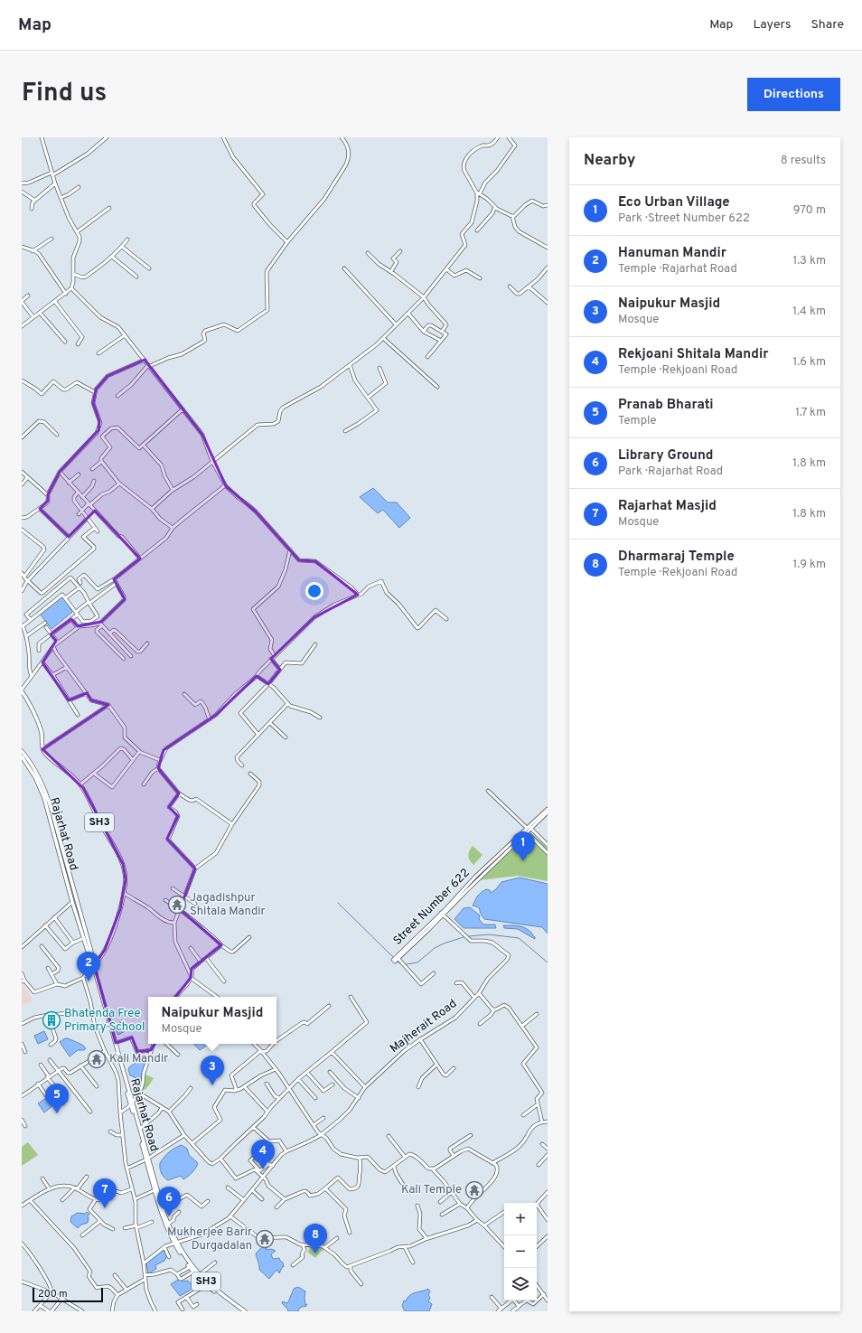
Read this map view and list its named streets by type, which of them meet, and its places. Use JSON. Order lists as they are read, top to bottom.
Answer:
{
  "streets": {
    "main road": ["SH3", "Rajarhat Road"],
    "street": ["Street Number 622", "Majherait Road"]
  },
  "crossings": [
    ["SH3", "Rajarhat Road"],
    ["Street Number 622", "Majherait Road"]
  ],
  "places": {
    "temple": [
      "Jagadishpur Shitala Mandir",
      "Kali Mandir",
      "Kali Temple",
      "Mukherjee Barir Durgadalan"
    ],
    "building": ["Bhatenda Free Primary School"]
  },
  "scale_bar": "200 m",
  "page": {
    "header": "Map",
    "nav": ["Map", "Layers", "Share"],
    "title": "Find us",
    "buttons": "Directions",
    "heading": ["Nearby", "8 results"],
    "list": [
      {
        "mark": "1",
        "name": "Eco Urban Village",
        "note": "Park · Street Number 622",
        "value": "970 m"
      },
      {
        "mark": "2",
        "name": "Hanuman Mandir",
        "note": "Temple · Rajarhat Road",
        "value": "1.3 km"
      },
      {
        "mark": "3",
        "name": "Naipukur Masjid",
        "note": "Mosque",
        "value": "1.4 km"
      },
      {
        "mark": "4",
        "name": "Rekjoani Shitala Mandir",
        "note": "Temple · Rekjoani Road",
        "value": "1.6 km"
      },
      {
        "mark": "5",
        "name": "Pranab Bharati",
        "note": "Temple",
        "value": "1.7 km"
      },
      {
        "mark": "6",
        "name": "Library Ground",
        "note": "Park · Rajarhat Road",
        "value": "1.8 km"
      },
      {
        "mark": "7",
        "name": "Rajarhat Masjid",
        "note": "Mosque",
        "value": "1.8 km"
      },
      {
        "mark": "8",
        "name": "Dharmaraj Temple",
        "note": "Temple · Rekjoani Road",
        "value": "1.9 km"
      }
    ],
    "pins": [
      "1",
      "2",
      "3",
      "5",
      "4",
      "7",
      "6",
      "8"
    ],
    "popup": ["Naipukur Masjid", "Mosque"],
    "map_buttons": ["+", "−"],
    "scale": "200 m"
  }
}
